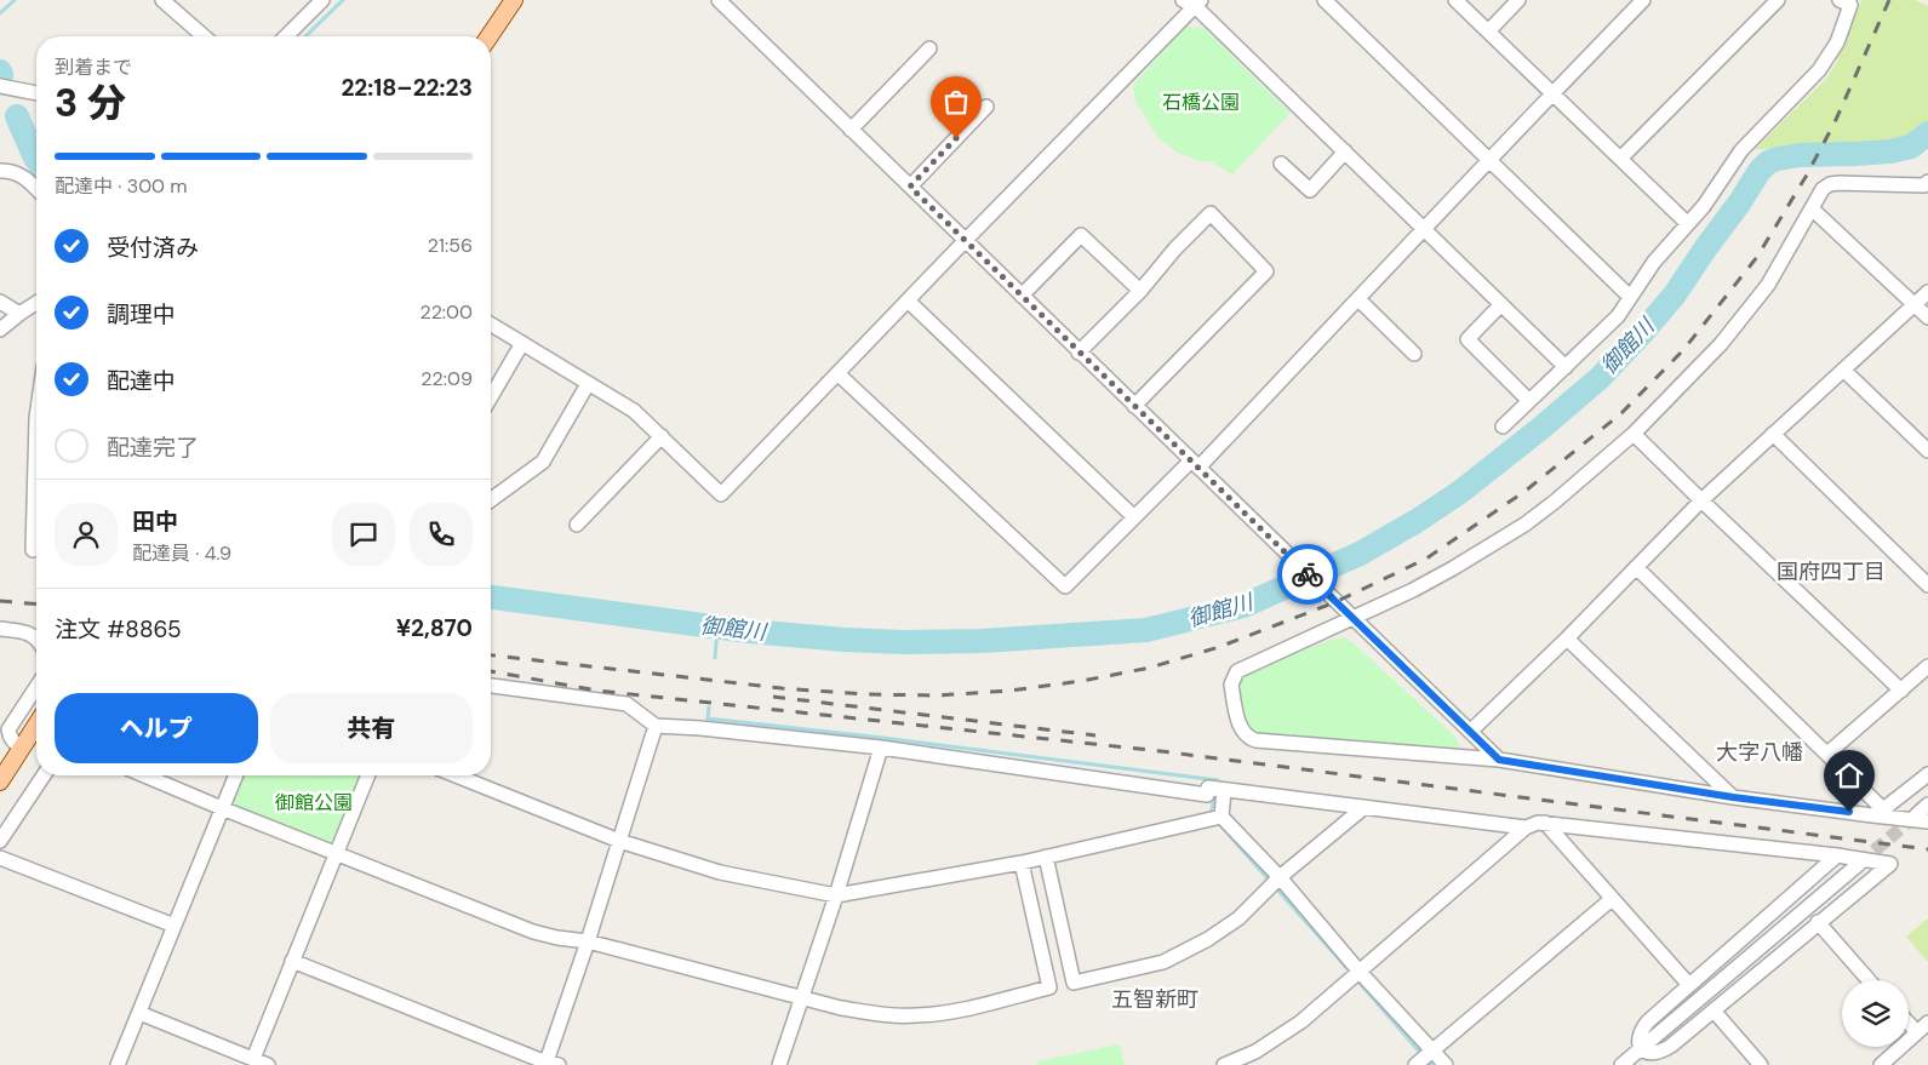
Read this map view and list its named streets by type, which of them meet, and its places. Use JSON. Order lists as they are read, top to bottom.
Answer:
{
  "districts": ["国府四丁目", "大字八幡", "五智新町"],
  "water": ["御館川"],
  "parks": ["石橋公園", "御館公園"],
  "page": {
    "heading": ["3 分", "到着まで", "22:18–22:23"],
    "panel": [
      "田中",
      "配達員 · 4.9",
      "注文 #8865",
      "¥2,870"
    ],
    "bar": "配達中 · 300 m",
    "list": [
      ["受付済み", "21:56"],
      ["調理中", "22:00"],
      ["配達中", "22:09"],
      "配達完了"
    ],
    "buttons": ["ヘルプ", "共有"]
  }
}
